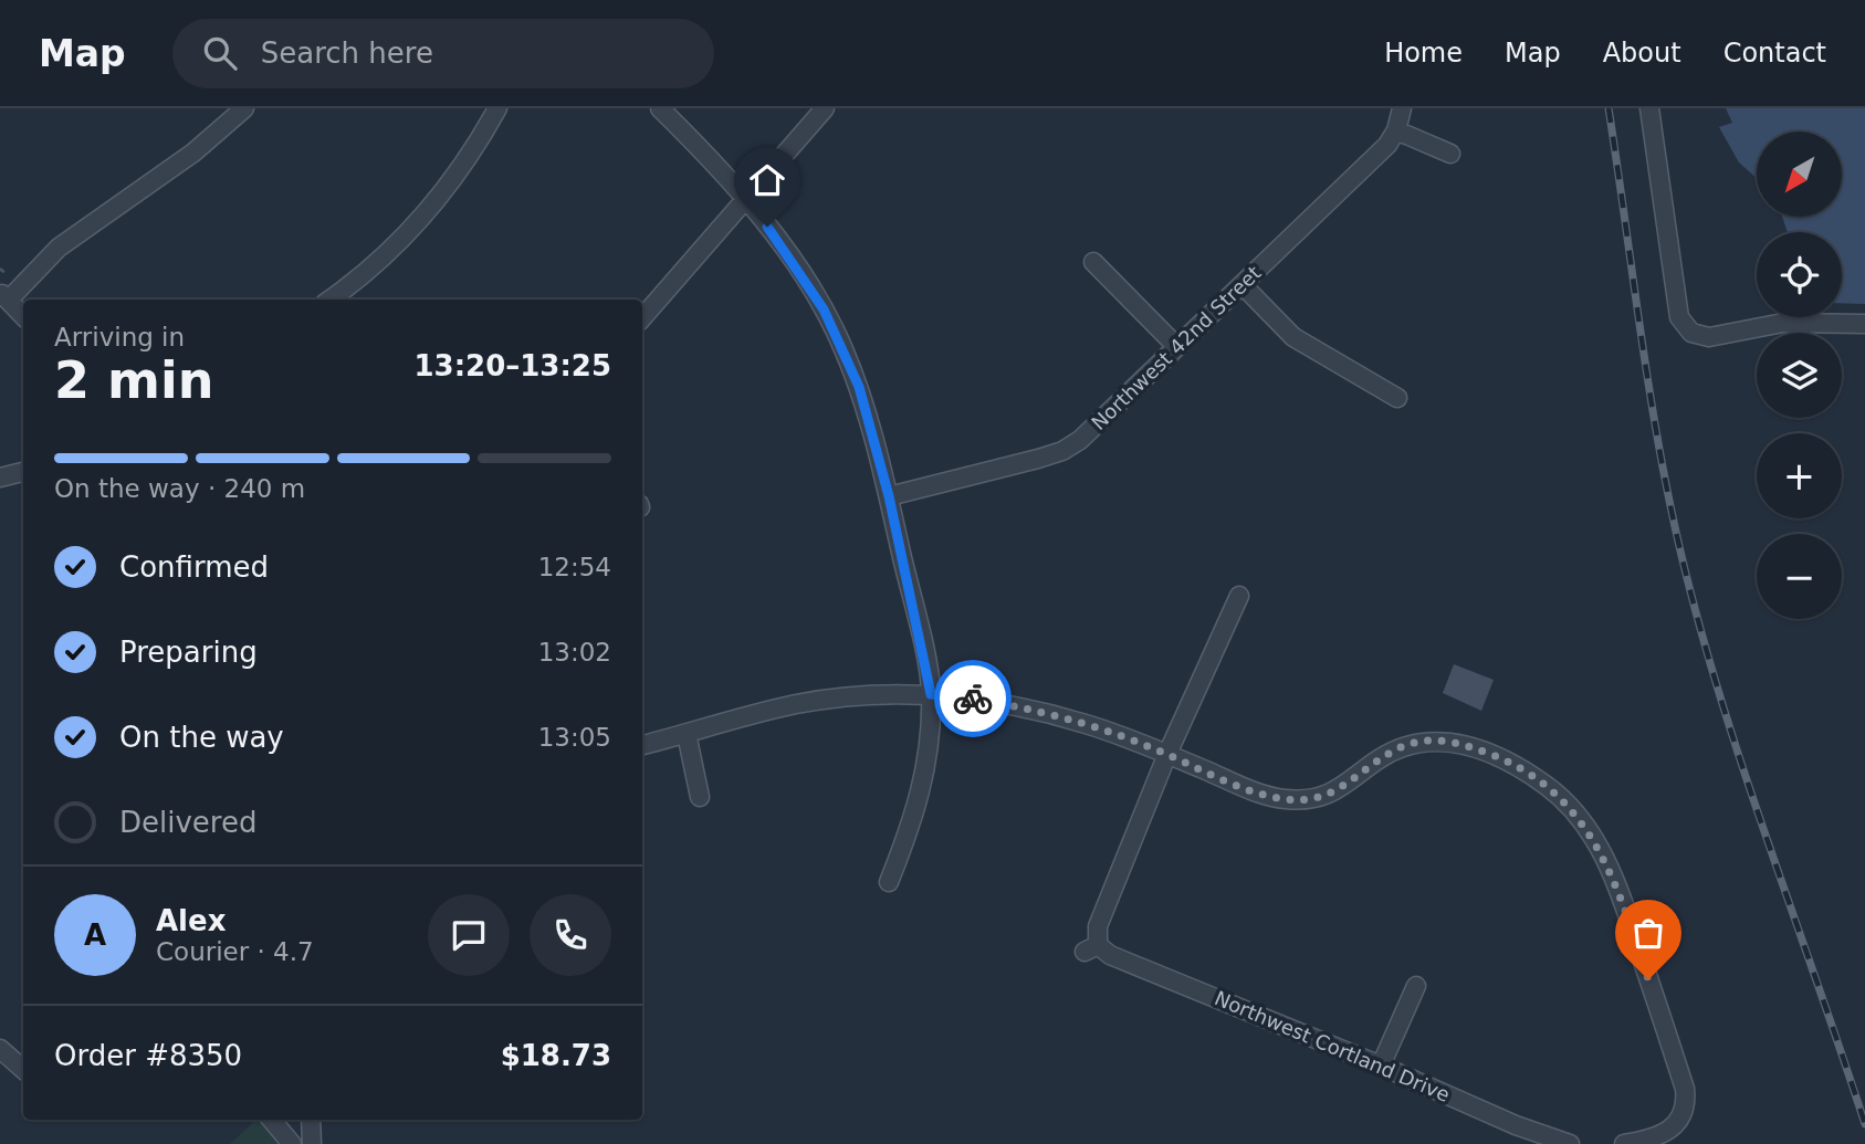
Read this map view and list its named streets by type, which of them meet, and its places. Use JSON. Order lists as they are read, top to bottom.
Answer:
{
  "streets": {
    "street": ["Northwest 42nd Street", "Northwest Cortland Drive"]
  },
  "north": "bottom left",
  "page": {
    "header": "Map",
    "search": "Search here",
    "nav": [
      "Home",
      "Map",
      "About",
      "Contact"
    ],
    "map_buttons": ["+", "−"],
    "heading": ["2 min", "Arriving in", "13:20–13:25"],
    "panel": [
      "Alex",
      "Courier · 4.7",
      "Order #8350",
      "$18.73"
    ],
    "bar": "On the way · 240 m",
    "list": [
      ["Confirmed", "12:54"],
      ["Preparing", "13:02"],
      ["On the way", "13:05"],
      "Delivered"
    ],
    "round": "A"
  }
}
